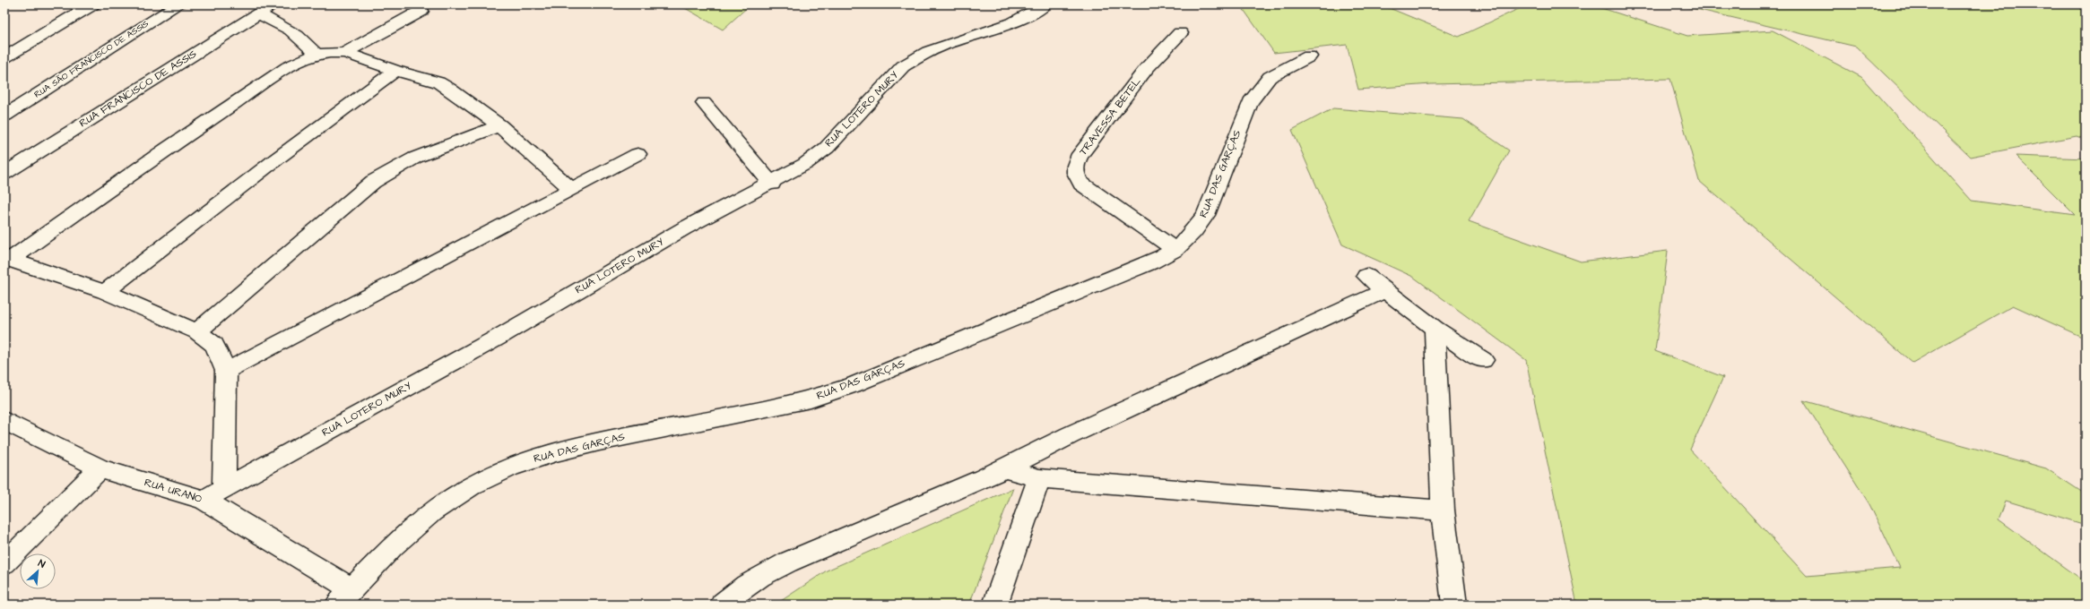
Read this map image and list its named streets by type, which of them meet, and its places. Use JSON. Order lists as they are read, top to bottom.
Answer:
{
  "streets": {
    "street": [
      "RUA SÃO FRANCISCO DE ASSIS",
      "RUA FRANCISCO DE ASSIS",
      "RUA LOTERO MURY",
      "TRAVESSA BETEL",
      "RUA DAS GARÇAS",
      "RUA URANO"
    ]
  },
  "crossings": [
    ["RUA LOTERO MURY", "RUA URANO"],
    ["TRAVESSA BETEL", "RUA DAS GARÇAS"],
    ["RUA DAS GARÇAS", "RUA URANO"]
  ],
  "north": "top right"
}
